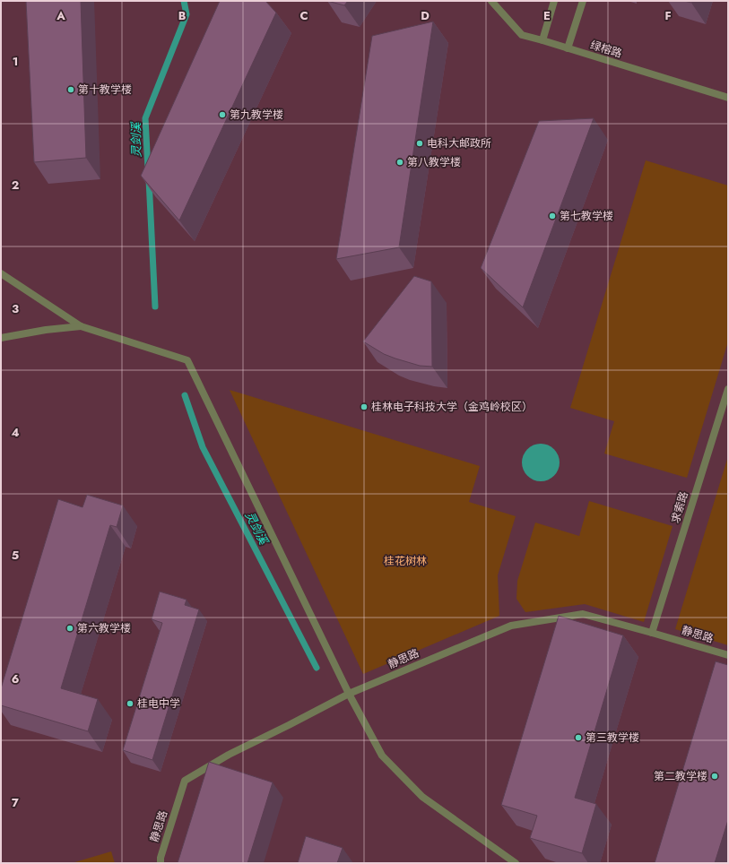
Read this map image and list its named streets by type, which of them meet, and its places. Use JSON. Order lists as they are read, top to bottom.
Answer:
{
  "streets": {
    "lane": ["绿榕路", "求索路", "静思路"]
  },
  "crossings": [
    ["求索路", "静思路"]
  ],
  "water": ["灵剑溪"],
  "parks": ["桂花树林"],
  "places": [
    "第十教学楼",
    "第九教学楼",
    "电科大邮政所",
    "第八教学楼",
    "第七教学楼",
    "桂林电子科技大学（金鸡岭校区）",
    "第六教学楼",
    "桂电中学",
    "第三教学楼",
    "第二教学楼"
  ],
  "grid": {
    "columns": [
      "A",
      "B",
      "C",
      "D",
      "E",
      "F"
    ],
    "rows": [
      "1",
      "2",
      "3",
      "4",
      "5",
      "6",
      "7"
    ]
  }
}
